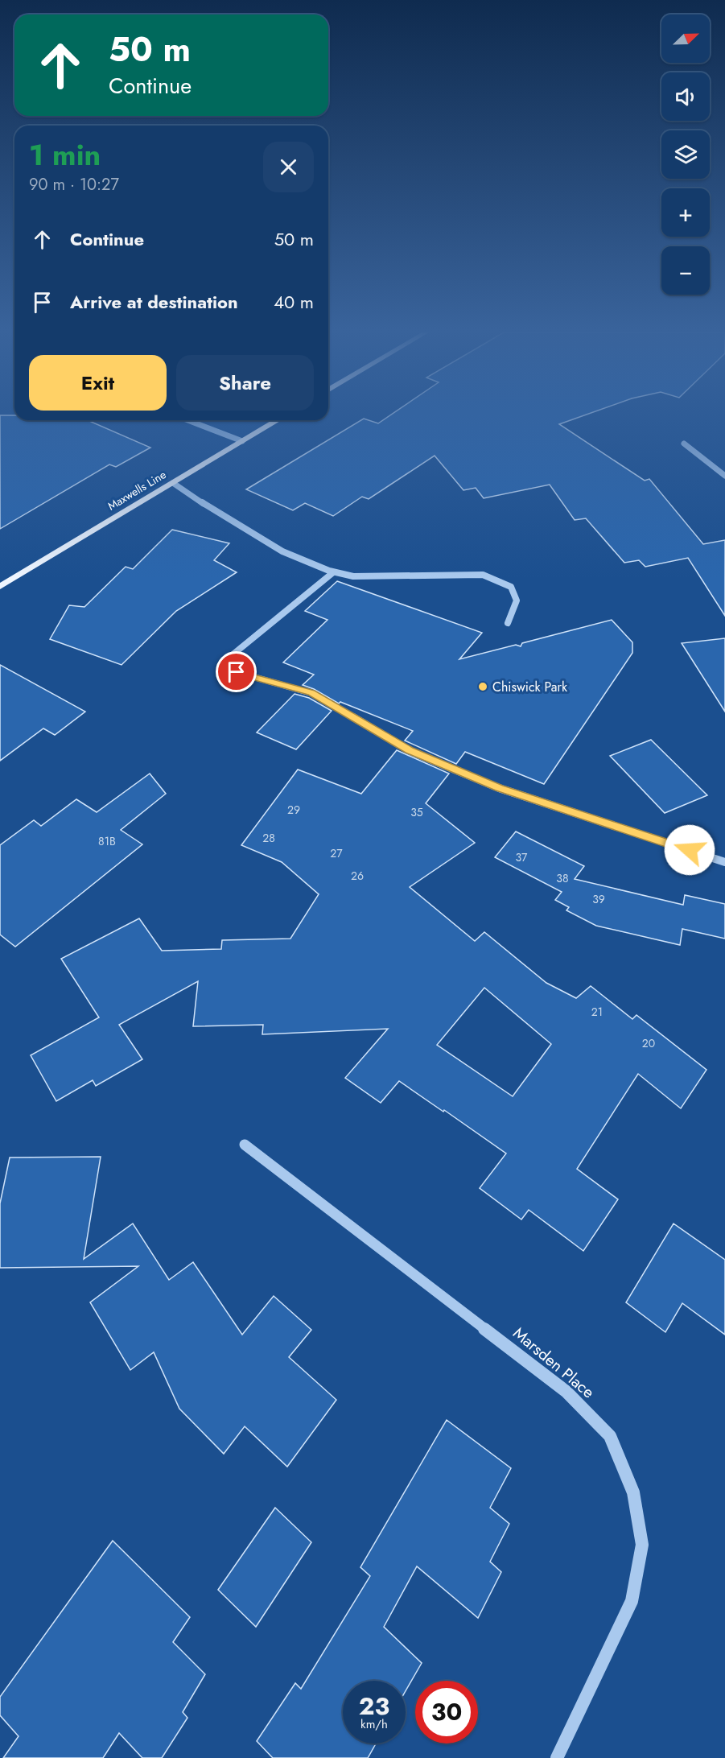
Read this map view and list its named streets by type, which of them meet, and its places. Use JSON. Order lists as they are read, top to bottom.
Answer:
{
  "streets": {
    "main road": ["Maxwells Line"],
    "street": ["Marsden Place"]
  },
  "places": ["Chiswick Park"],
  "house_numbers": [
    "29",
    "35",
    "28",
    "81B",
    "27",
    "37",
    "26",
    "38",
    "39",
    "21",
    "20"
  ],
  "north": "top right",
  "page": {
    "map_buttons": ["+", "−"],
    "turn": ["50 m", "Continue"],
    "heading": ["1 min", "90 m · 10:27"],
    "list": [
      {
        "name": "Continue",
        "value": "50 m"
      },
      {
        "name": "Arrive at destination",
        "value": "40 m"
      }
    ],
    "buttons": ["Exit", "Share"],
    "speed": "23 km/h",
    "limit": "30"
  }
}
